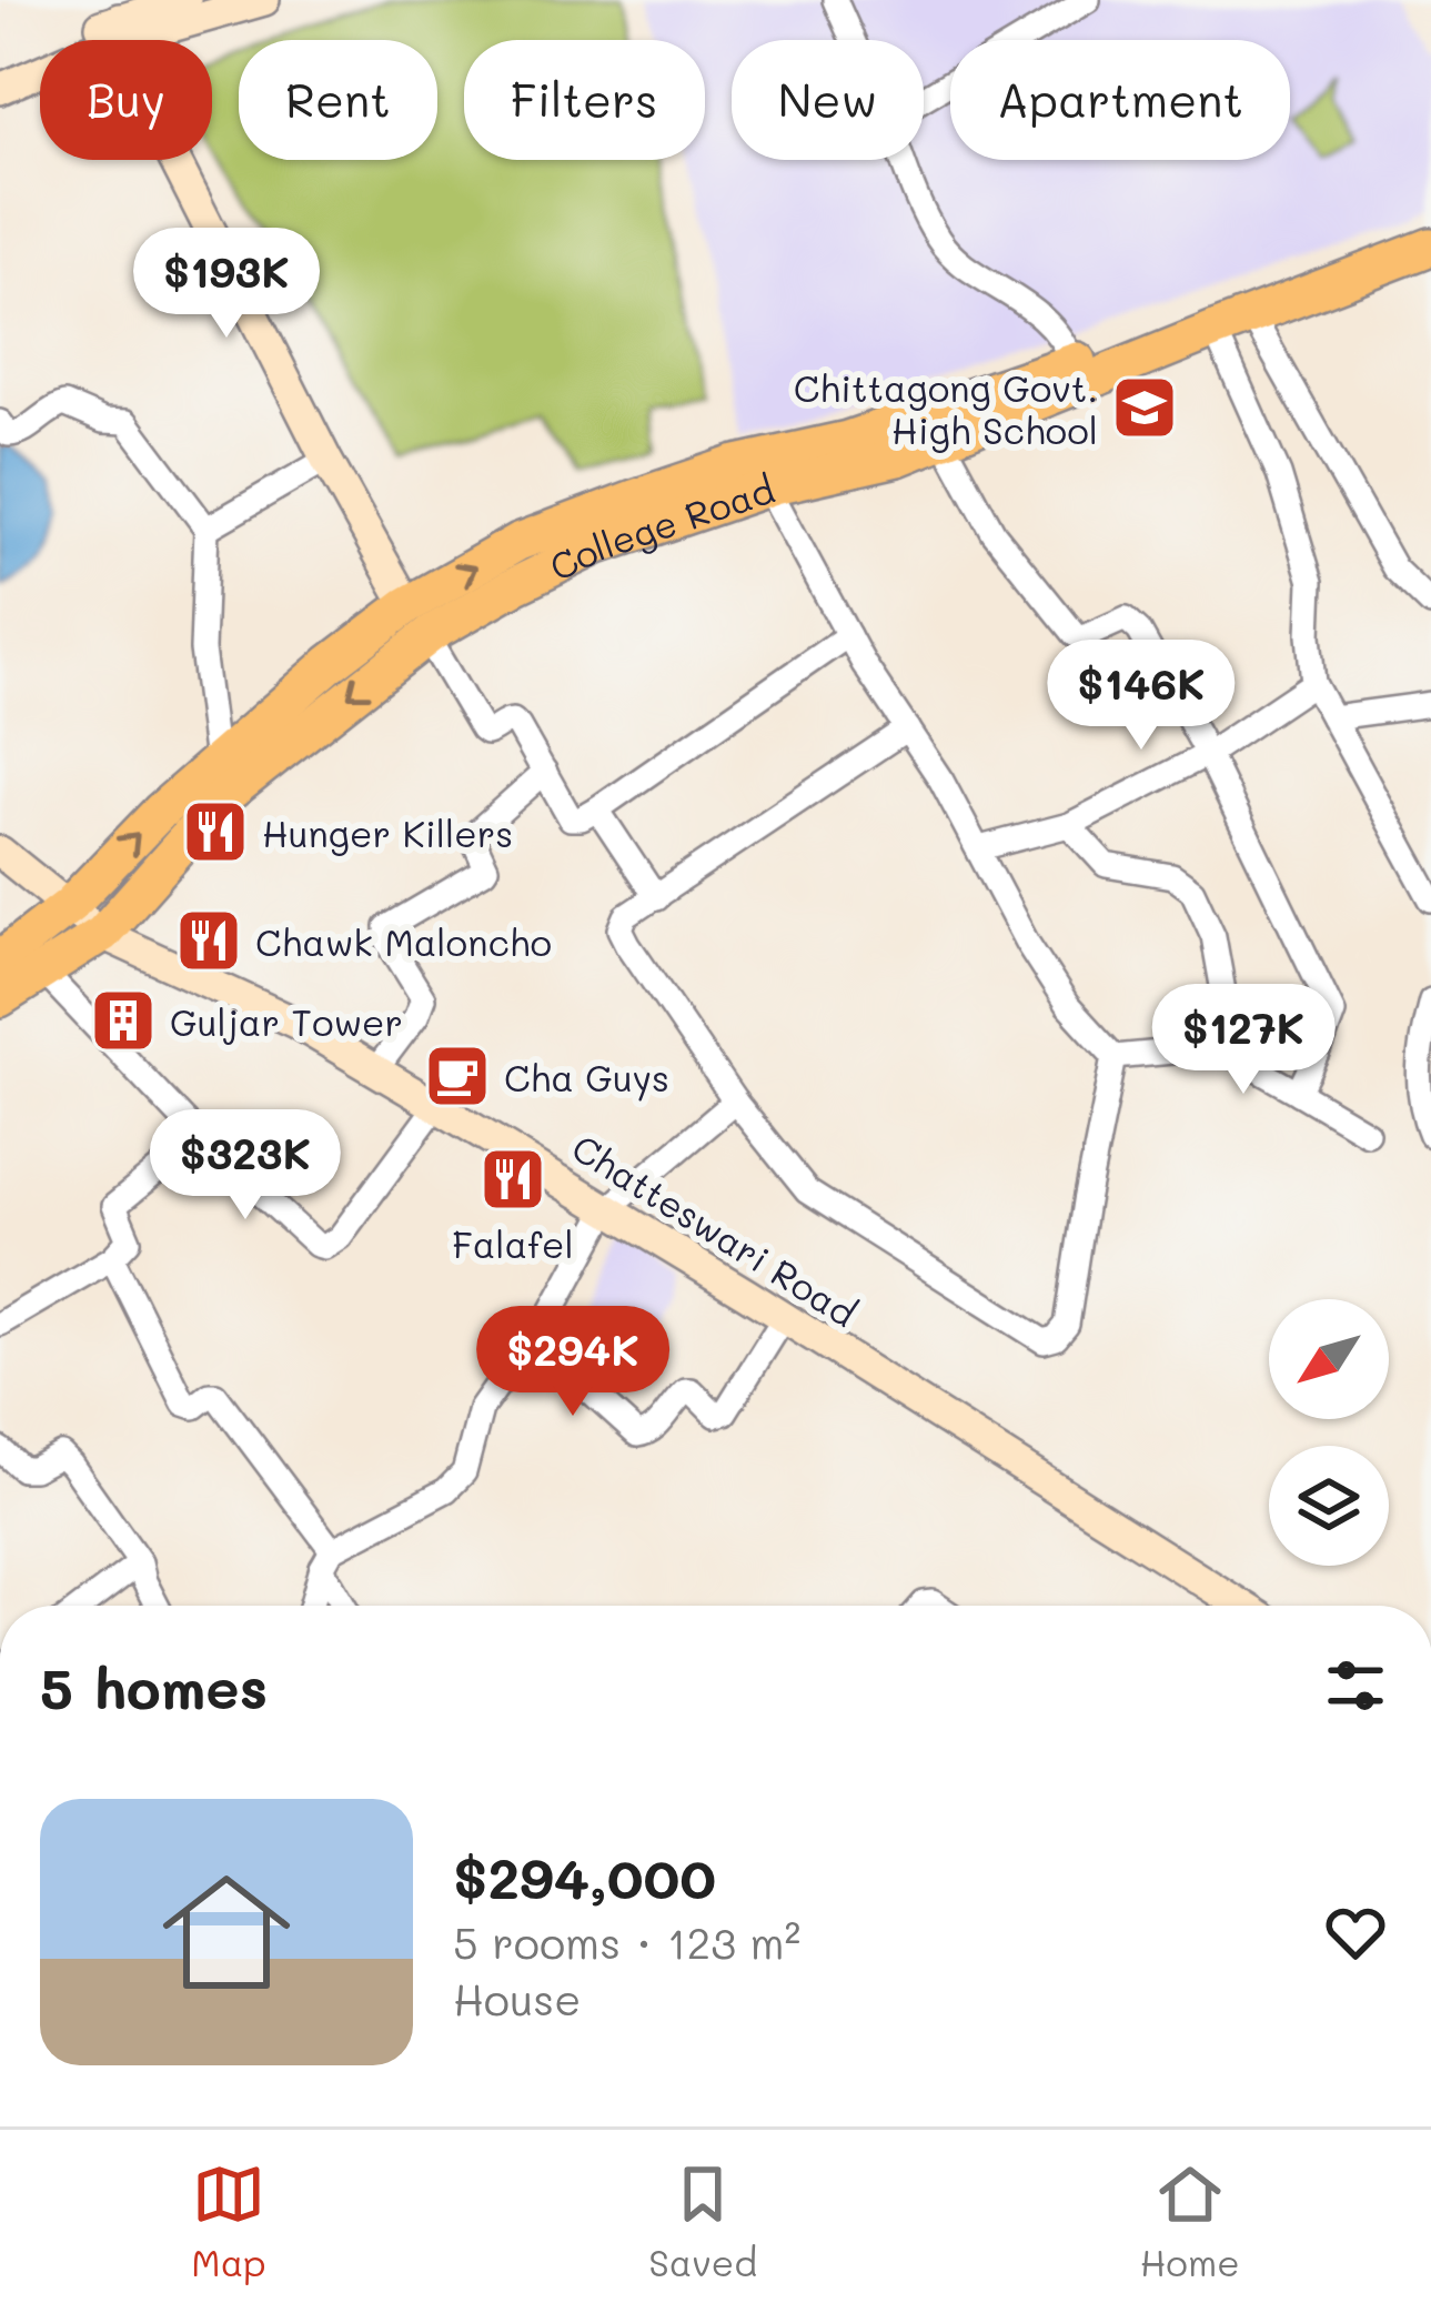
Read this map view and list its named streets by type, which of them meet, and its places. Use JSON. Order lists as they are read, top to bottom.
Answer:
{
  "streets": {
    "main road": ["College Road", "Chatteswari Road"]
  },
  "crossings": [
    ["College Road", "Chatteswari Road"]
  ],
  "places": {
    "school or university": ["Chittagong Govt. High School"],
    "restaurant": ["Hunger Killers", "Chawk Maloncho", "Falafel"],
    "building": ["Guljar Tower"],
    "cafe": ["Cha Guys"]
  },
  "north": "bottom left",
  "page": {
    "chip": [
      "Buy",
      "Rent",
      "Filters",
      "New",
      "Apartment"
    ],
    "price": [
      "$193K",
      "$146K",
      "$127K",
      "$323K",
      "$294K"
    ],
    "heading": "5 homes",
    "list": [
      {
        "name": "$294,000",
        "note": "5 rooms · 123 m² · House"
      }
    ],
    "tabs": ["Map", "Saved", "Home"]
  }
}
